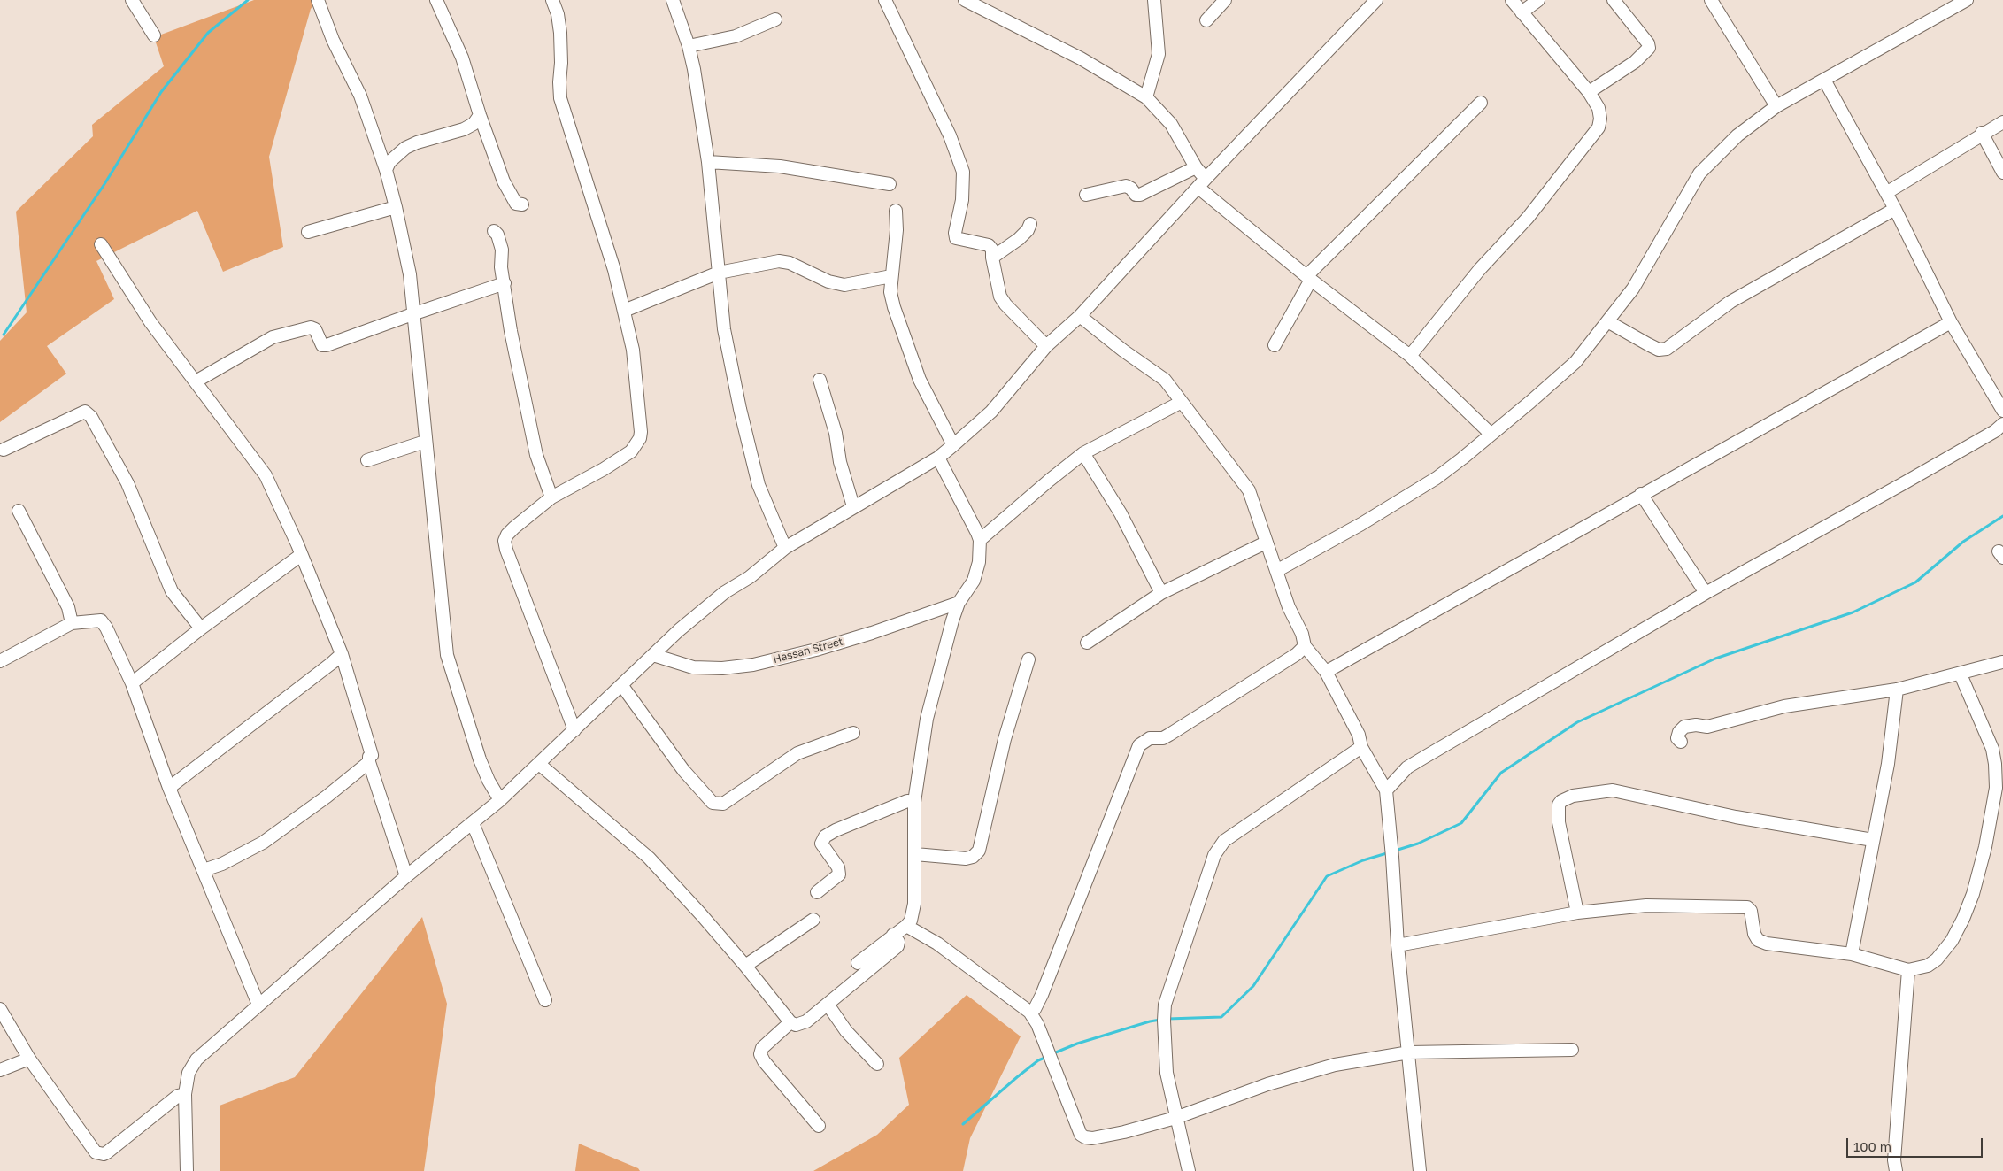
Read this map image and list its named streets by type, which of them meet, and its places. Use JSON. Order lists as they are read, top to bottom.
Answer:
{
  "streets": {
    "street": ["Hassan Street"]
  },
  "scale_bar": "100 m"
}
